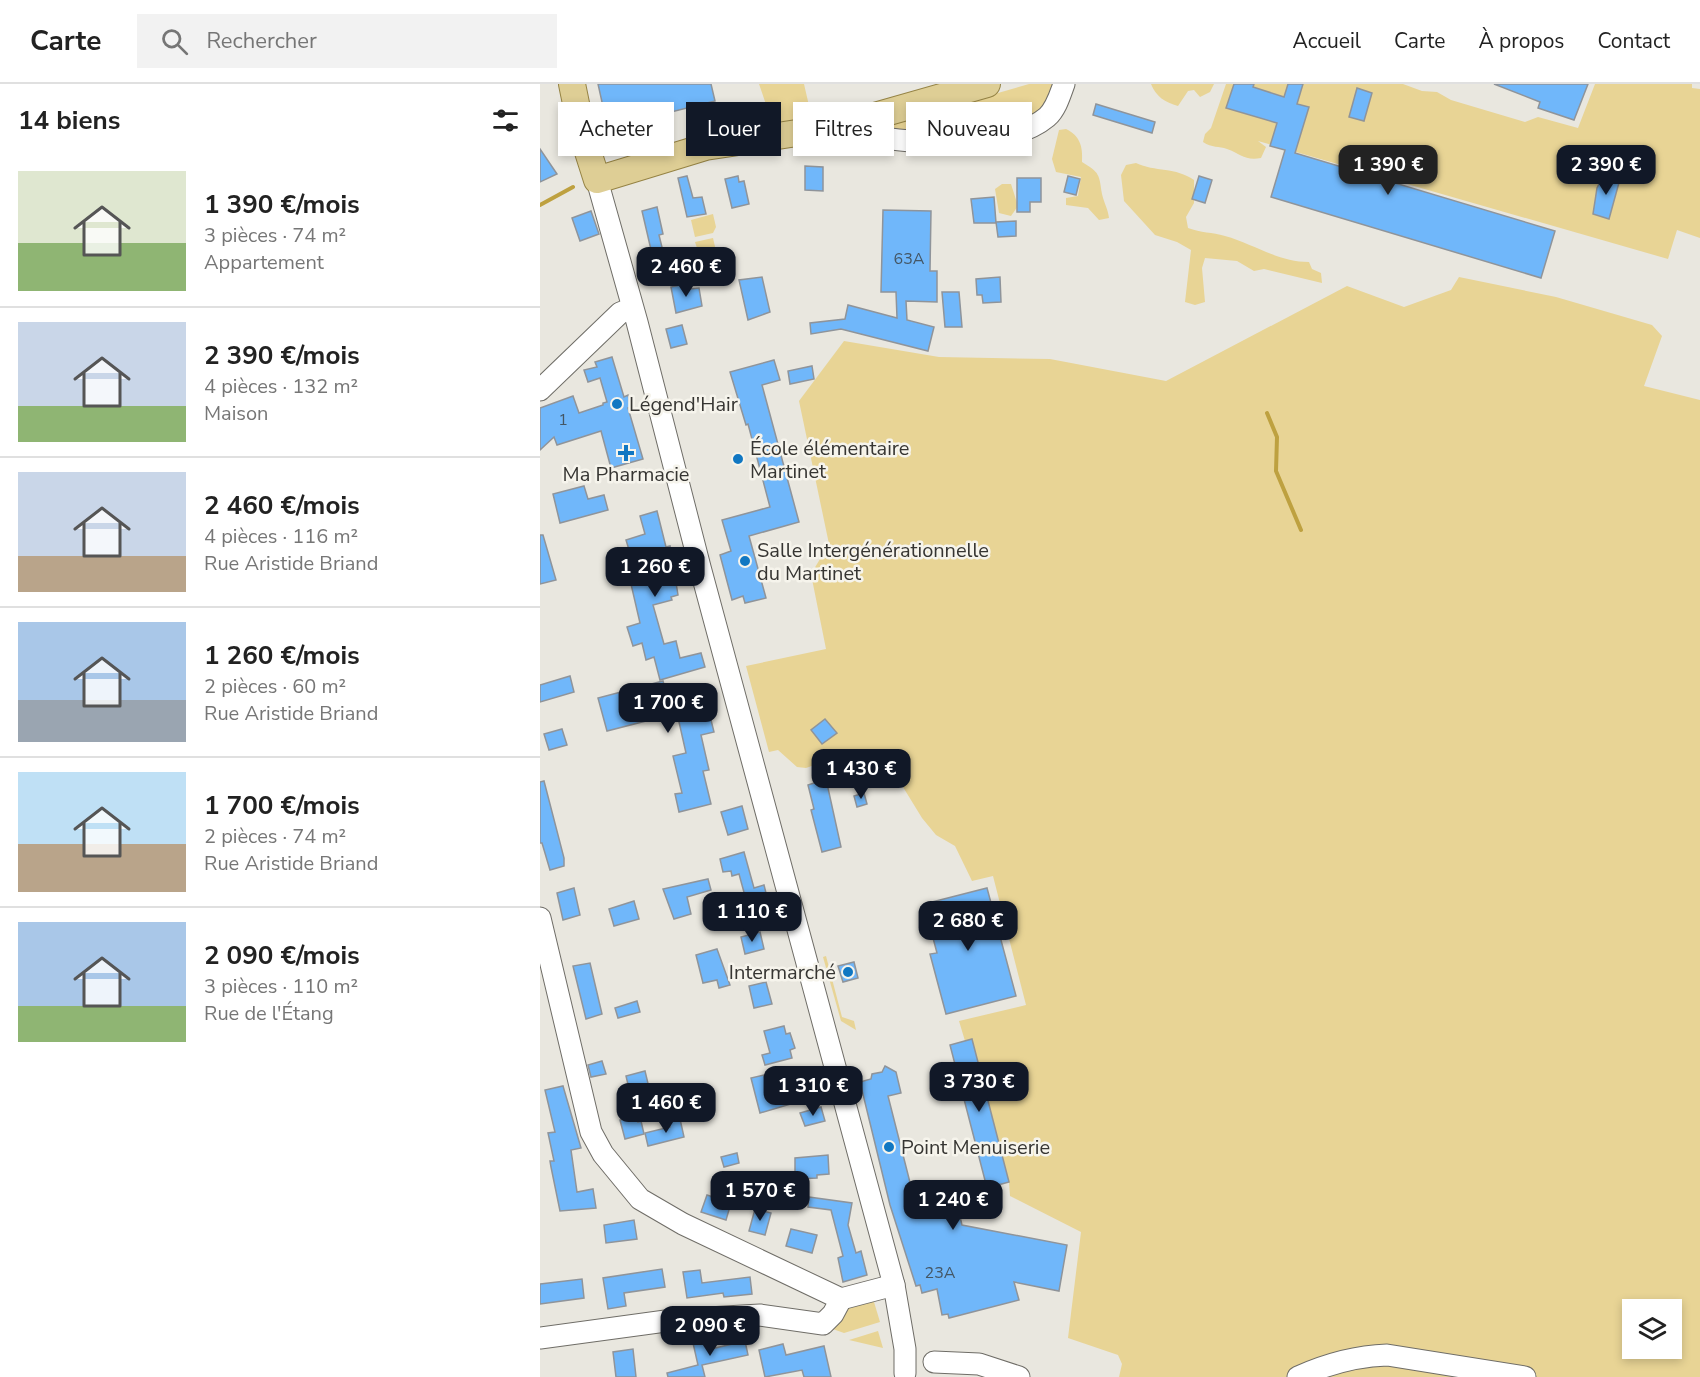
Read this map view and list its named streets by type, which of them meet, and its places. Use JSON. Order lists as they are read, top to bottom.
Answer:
{
  "places": {
    "other": [
      "Légend'Hair",
      "École élémentaire Martinet",
      "Salle Intergénérationnelle du Martinet",
      "Intermarché",
      "Point Menuiserie"
    ],
    "health": ["Ma Pharmacie"]
  },
  "house_numbers": ["63A", "1", "23A"],
  "page": {
    "header": "Carte",
    "search": "Rechercher",
    "nav": [
      "Accueil",
      "Carte",
      "À propos",
      "Contact"
    ],
    "heading": "14 biens",
    "chip": [
      "Acheter",
      "Louer",
      "Filtres",
      "Nouveau"
    ],
    "price": [
      "1 390 €",
      "2 390 €",
      "2 460 €",
      "1 260 €",
      "1 700 €",
      "1 430 €",
      "1 110 €",
      "2 680 €",
      "3 730 €",
      "1 310 €",
      "1 460 €",
      "1 570 €",
      "1 240 €",
      "2 090 €"
    ],
    "list": [
      {
        "name": "1 390 €/mois",
        "note": "3 pièces · 74 m² · Appartement"
      },
      {
        "name": "2 390 €/mois",
        "note": "4 pièces · 132 m² · Maison"
      },
      {
        "name": "2 460 €/mois",
        "note": "4 pièces · 116 m² · Rue Aristide Briand"
      },
      {
        "name": "1 260 €/mois",
        "note": "2 pièces · 60 m² · Rue Aristide Briand"
      },
      {
        "name": "1 700 €/mois",
        "note": "2 pièces · 74 m² · Rue Aristide Briand"
      },
      {
        "name": "2 090 €/mois",
        "note": "3 pièces · 110 m² · Rue de l'Étang"
      }
    ]
  }
}
